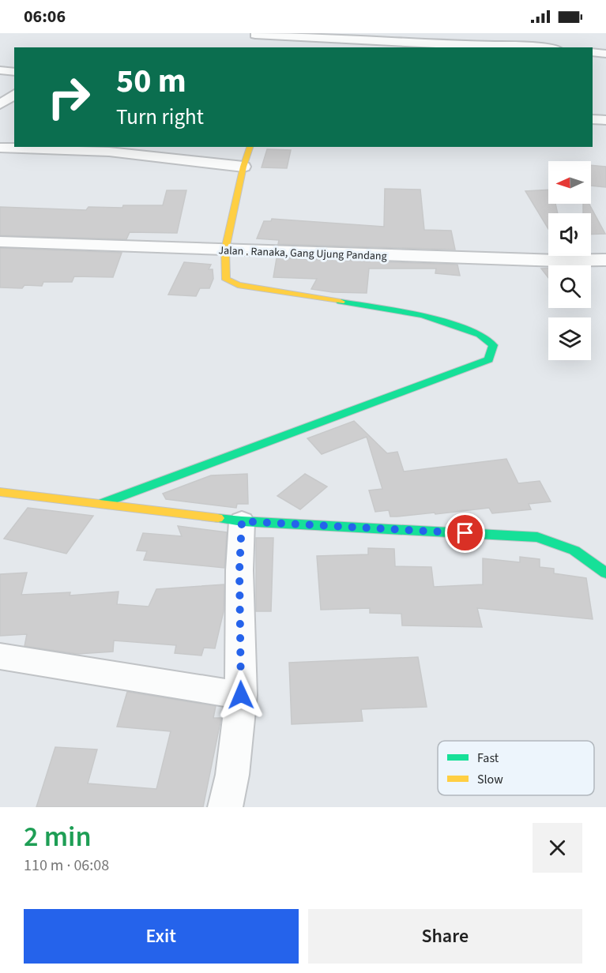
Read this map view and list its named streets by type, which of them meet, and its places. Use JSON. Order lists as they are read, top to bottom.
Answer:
{
  "streets": {
    "street": ["Jalan . Ranaka, Gang Ujung Pandang"]
  },
  "legend": ["Fast", "Slow"],
  "north": "left",
  "page": {
    "status": "06:06",
    "turn": ["50 m", "Turn right"],
    "heading": ["2 min", "110 m · 06:08"],
    "buttons": ["Exit", "Share"]
  }
}
